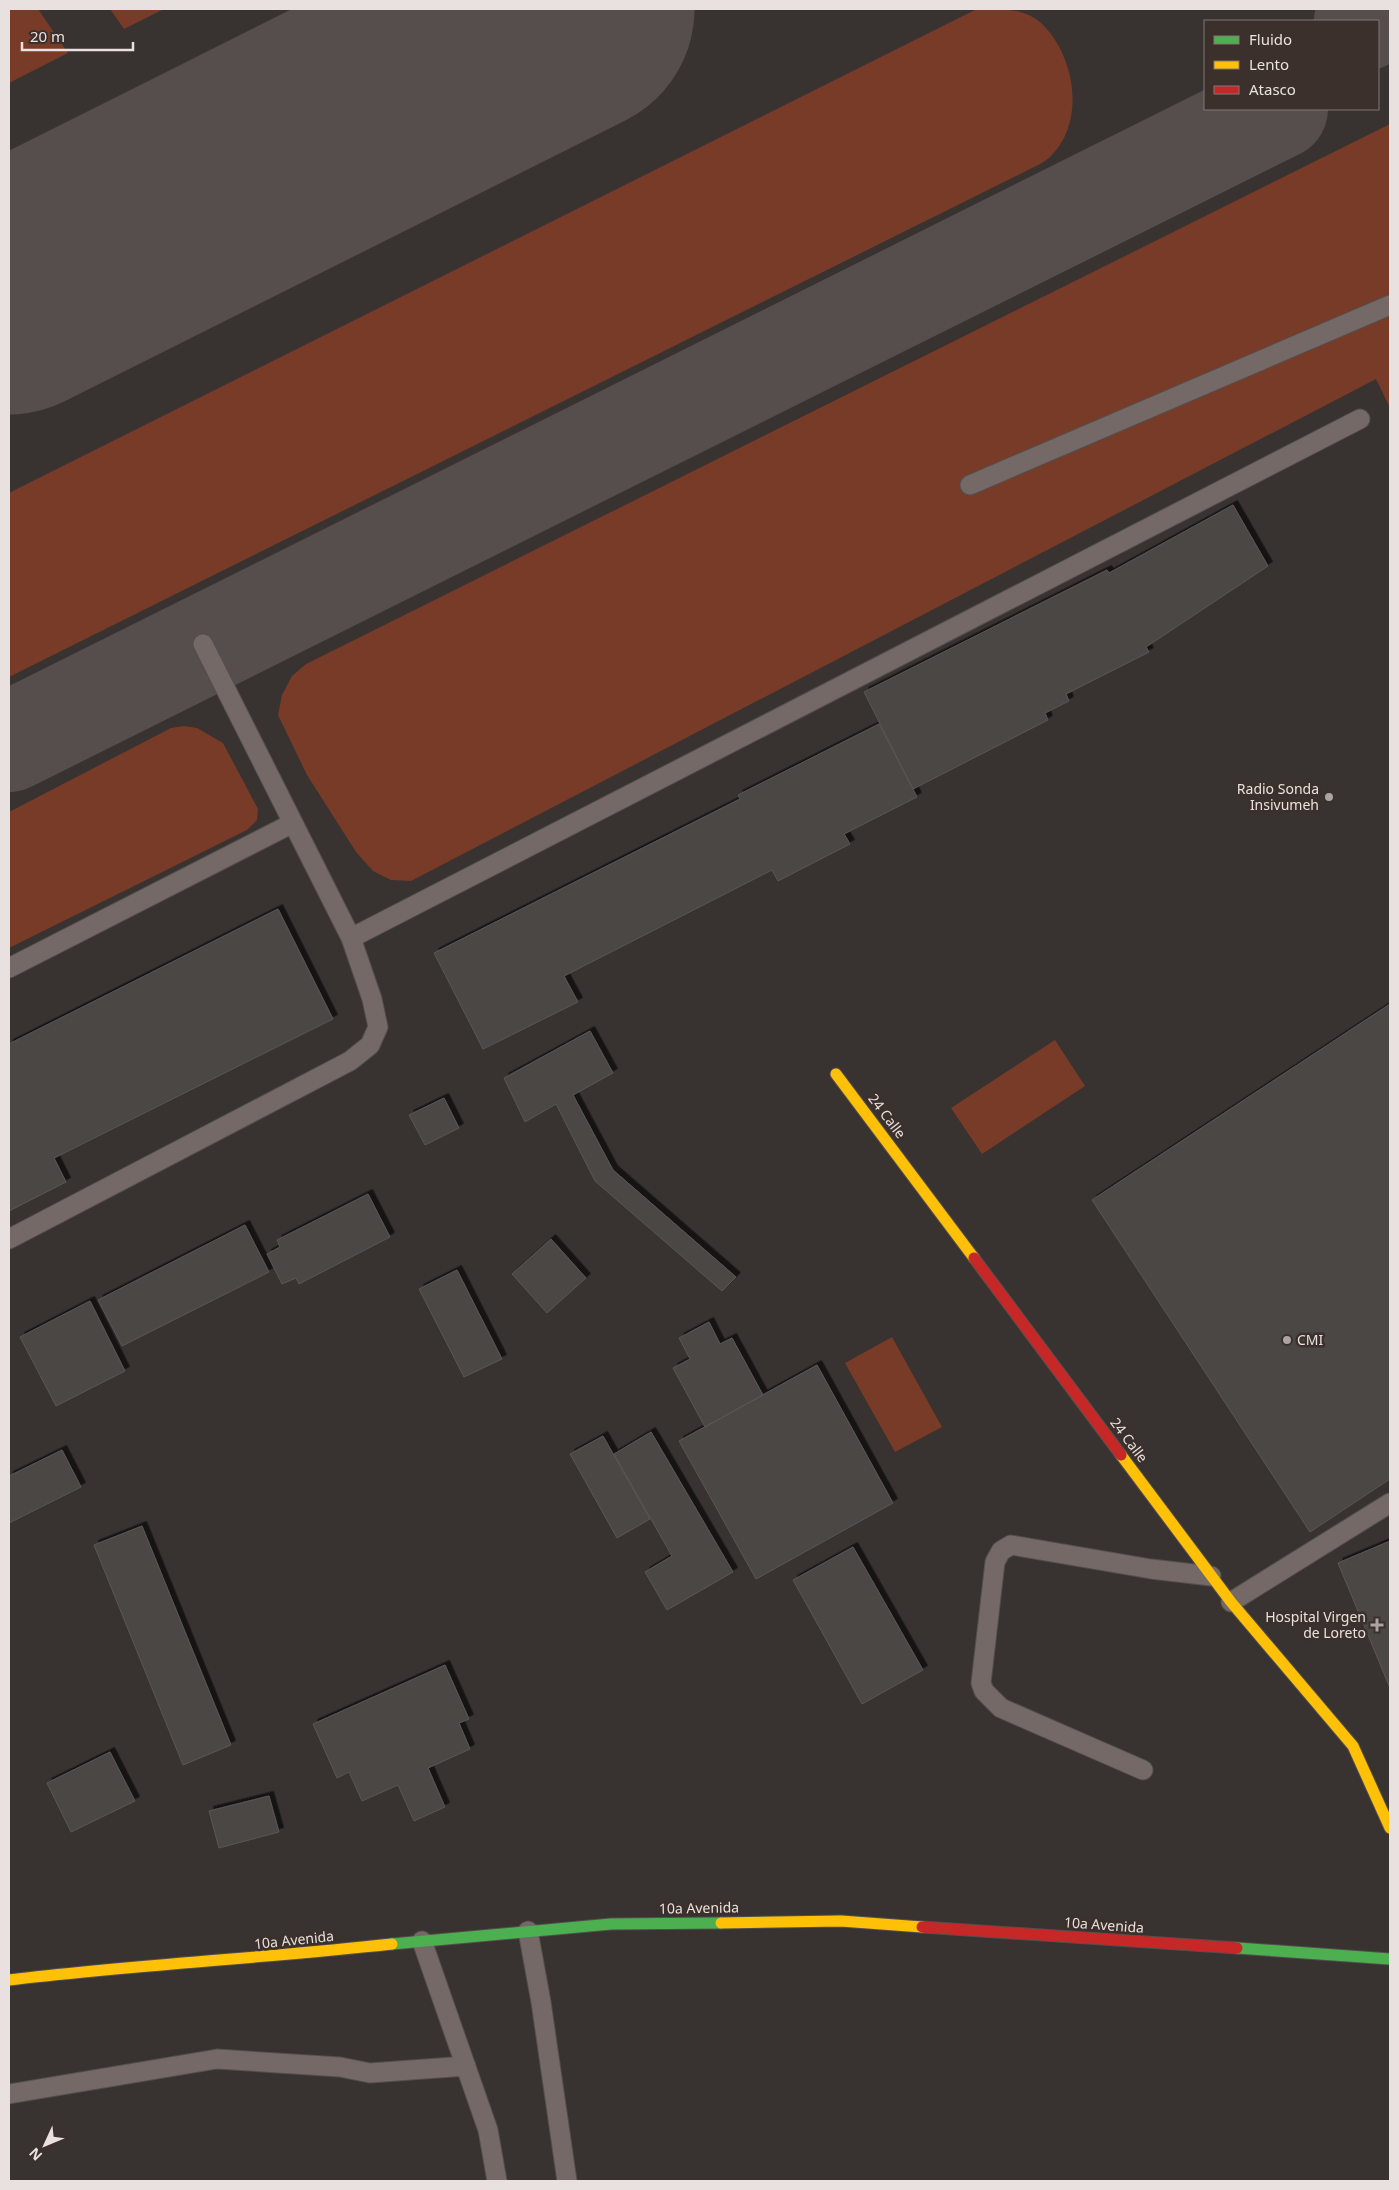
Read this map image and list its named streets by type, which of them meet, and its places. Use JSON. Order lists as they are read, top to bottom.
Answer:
{
  "streets": {
    "main road": ["24 Calle", "10a Avenida"]
  },
  "places": {
    "other": ["Radio Sonda Insivumeh", "CMI"],
    "health": ["Hospital Virgen de Loreto"]
  },
  "legend": ["Fluido", "Lento", "Atasco"],
  "scale_bar": "20 m",
  "north": "bottom left"
}
